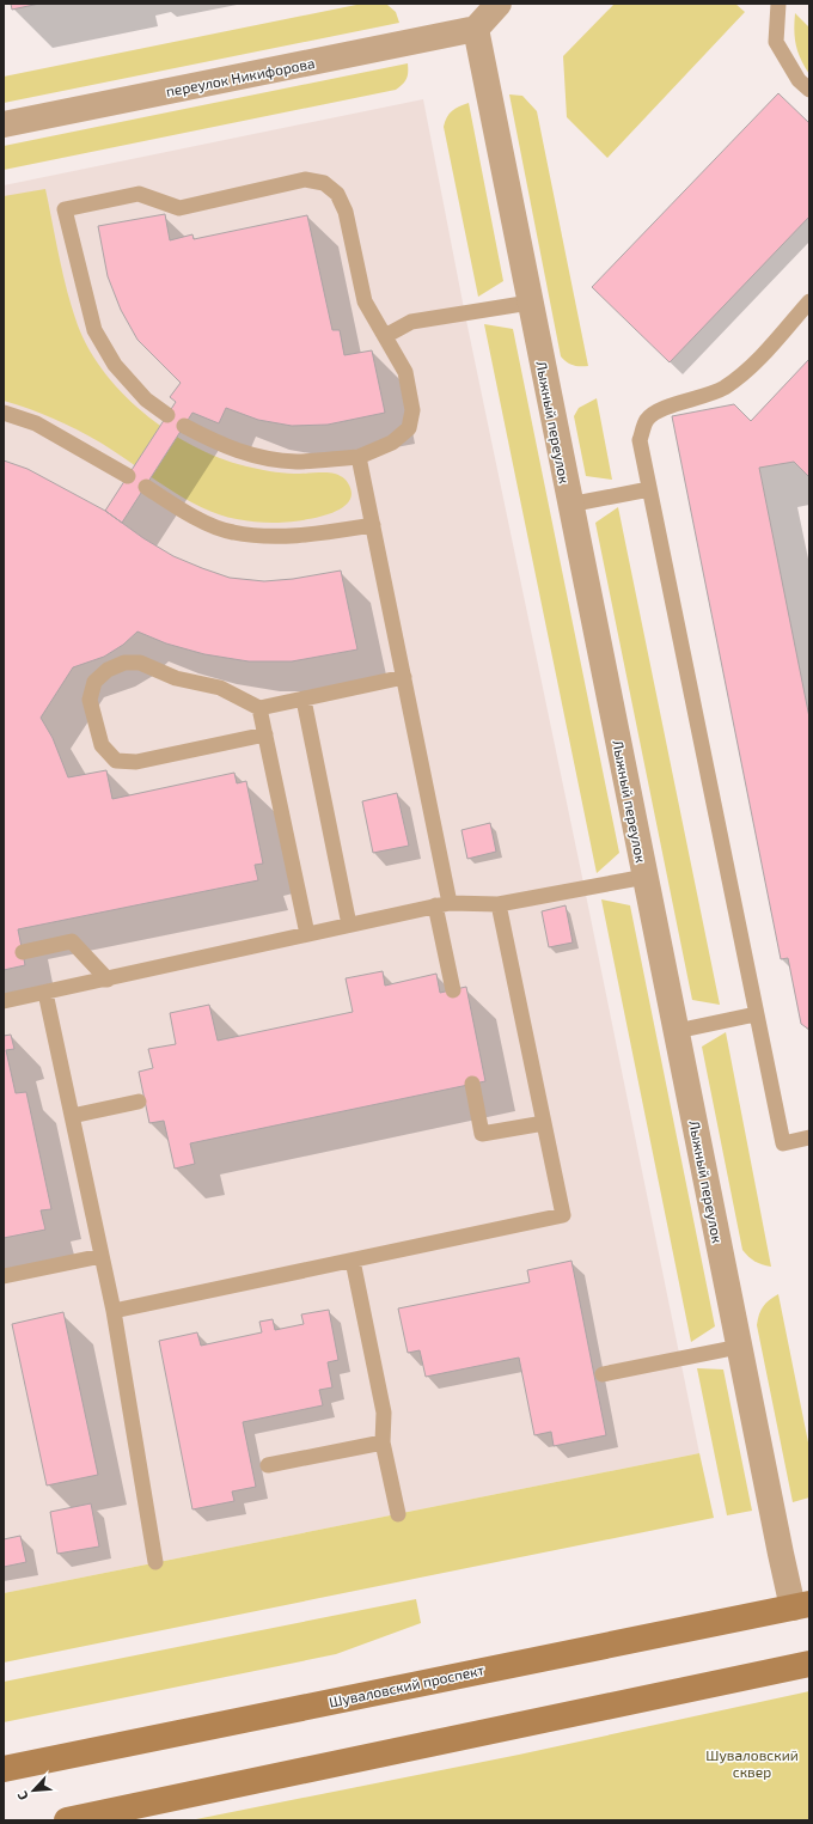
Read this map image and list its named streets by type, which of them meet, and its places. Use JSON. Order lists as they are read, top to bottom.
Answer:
{
  "streets": {
    "street": ["переулок Никифорова", "Лыжный переулок", "Шуваловский проспект"]
  },
  "crossings": [
    ["переулок Никифорова", "Лыжный переулок"],
    ["Лыжный переулок", "Шуваловский проспект"]
  ],
  "parks": ["Шуваловский сквер"],
  "north": "bottom left"
}
